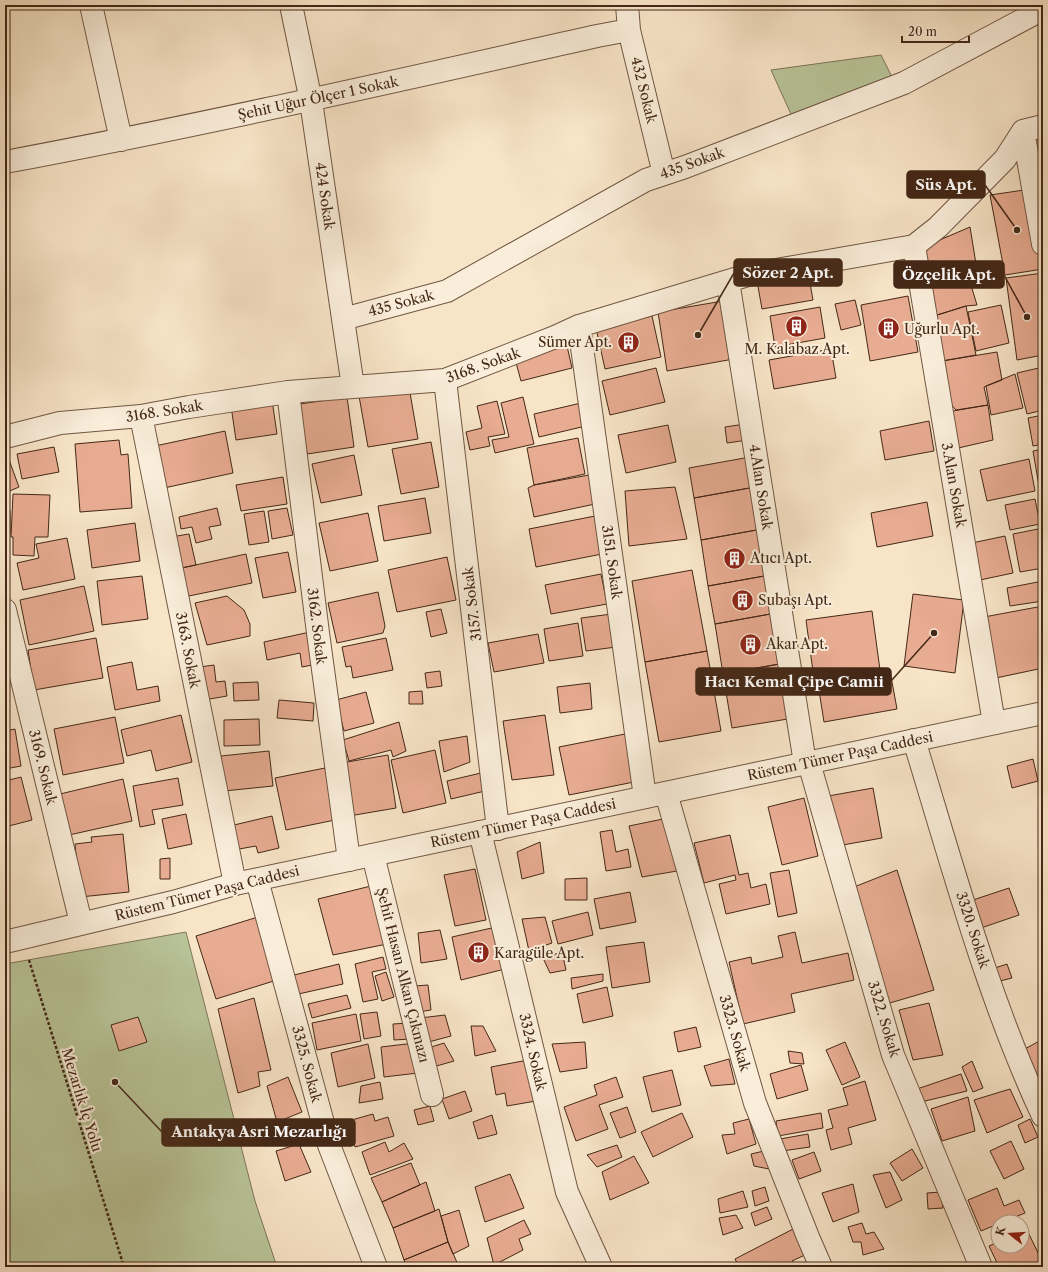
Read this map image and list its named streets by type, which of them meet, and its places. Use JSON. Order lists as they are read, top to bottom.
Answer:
{
  "streets": {
    "street": [
      "432 Sokak",
      "Şehit Uğur Ölçer 1 Sokak",
      "435 Sokak",
      "424 Sokak",
      "3168. Sokak",
      "3.Alan Sokak",
      "4.Alan Sokak",
      "3151. Sokak",
      "3157. Sokak",
      "3162. Sokak",
      "3163. Sokak",
      "Rüstem Tümer Paşa Caddesi",
      "3169. Sokak",
      "3320. Sokak",
      "Şehit Hasan Alkan Çıkmazı",
      "3322. Sokak",
      "3323. Sokak",
      "3324. Sokak",
      "3325. Sokak"
    ],
    "path": ["Mezarlık İç Yolu"]
  },
  "crossings": [
    ["432 Sokak", "Şehit Uğur Ölçer 1 Sokak"],
    ["432 Sokak", "435 Sokak"],
    ["Şehit Uğur Ölçer 1 Sokak", "424 Sokak"],
    ["435 Sokak", "424 Sokak"],
    ["424 Sokak", "3168. Sokak"],
    ["3168. Sokak", "3.Alan Sokak"],
    ["3168. Sokak", "4.Alan Sokak"],
    ["3168. Sokak", "3151. Sokak"],
    ["3168. Sokak", "3157. Sokak"],
    ["3168. Sokak", "3162. Sokak"],
    ["3168. Sokak", "3163. Sokak"],
    ["3.Alan Sokak", "Rüstem Tümer Paşa Caddesi"],
    ["4.Alan Sokak", "Rüstem Tümer Paşa Caddesi"],
    ["4.Alan Sokak", "3322. Sokak"],
    ["3151. Sokak", "Rüstem Tümer Paşa Caddesi"],
    ["3157. Sokak", "Rüstem Tümer Paşa Caddesi"],
    ["3157. Sokak", "3324. Sokak"],
    ["3162. Sokak", "Rüstem Tümer Paşa Caddesi"],
    ["3163. Sokak", "Rüstem Tümer Paşa Caddesi"],
    ["Rüstem Tümer Paşa Caddesi", "3169. Sokak"],
    ["Rüstem Tümer Paşa Caddesi", "3320. Sokak"],
    ["Rüstem Tümer Paşa Caddesi", "Şehit Hasan Alkan Çıkmazı"],
    ["Rüstem Tümer Paşa Caddesi", "3322. Sokak"],
    ["Rüstem Tümer Paşa Caddesi", "3323. Sokak"],
    ["Rüstem Tümer Paşa Caddesi", "3324. Sokak"],
    ["Rüstem Tümer Paşa Caddesi", "3325. Sokak"],
    ["Rüstem Tümer Paşa Caddesi", "Mezarlık İç Yolu"]
  ],
  "places": {
    "other": [
      "Süs Apt.",
      "Özçelik Apt.",
      "Sözer 2 Apt.",
      "Hacı Kemal Çipe Camii",
      "Antakya Asri Mezarlığı"
    ],
    "building": [
      "M. Kalabaz Apt.",
      "Uğurlu Apt.",
      "Sümer Apt.",
      "Atıcı Apt.",
      "Subaşı Apt.",
      "Akar Apt.",
      "Karagüle Apt."
    ]
  },
  "scale_bar": "20 m",
  "north": "left"
}
